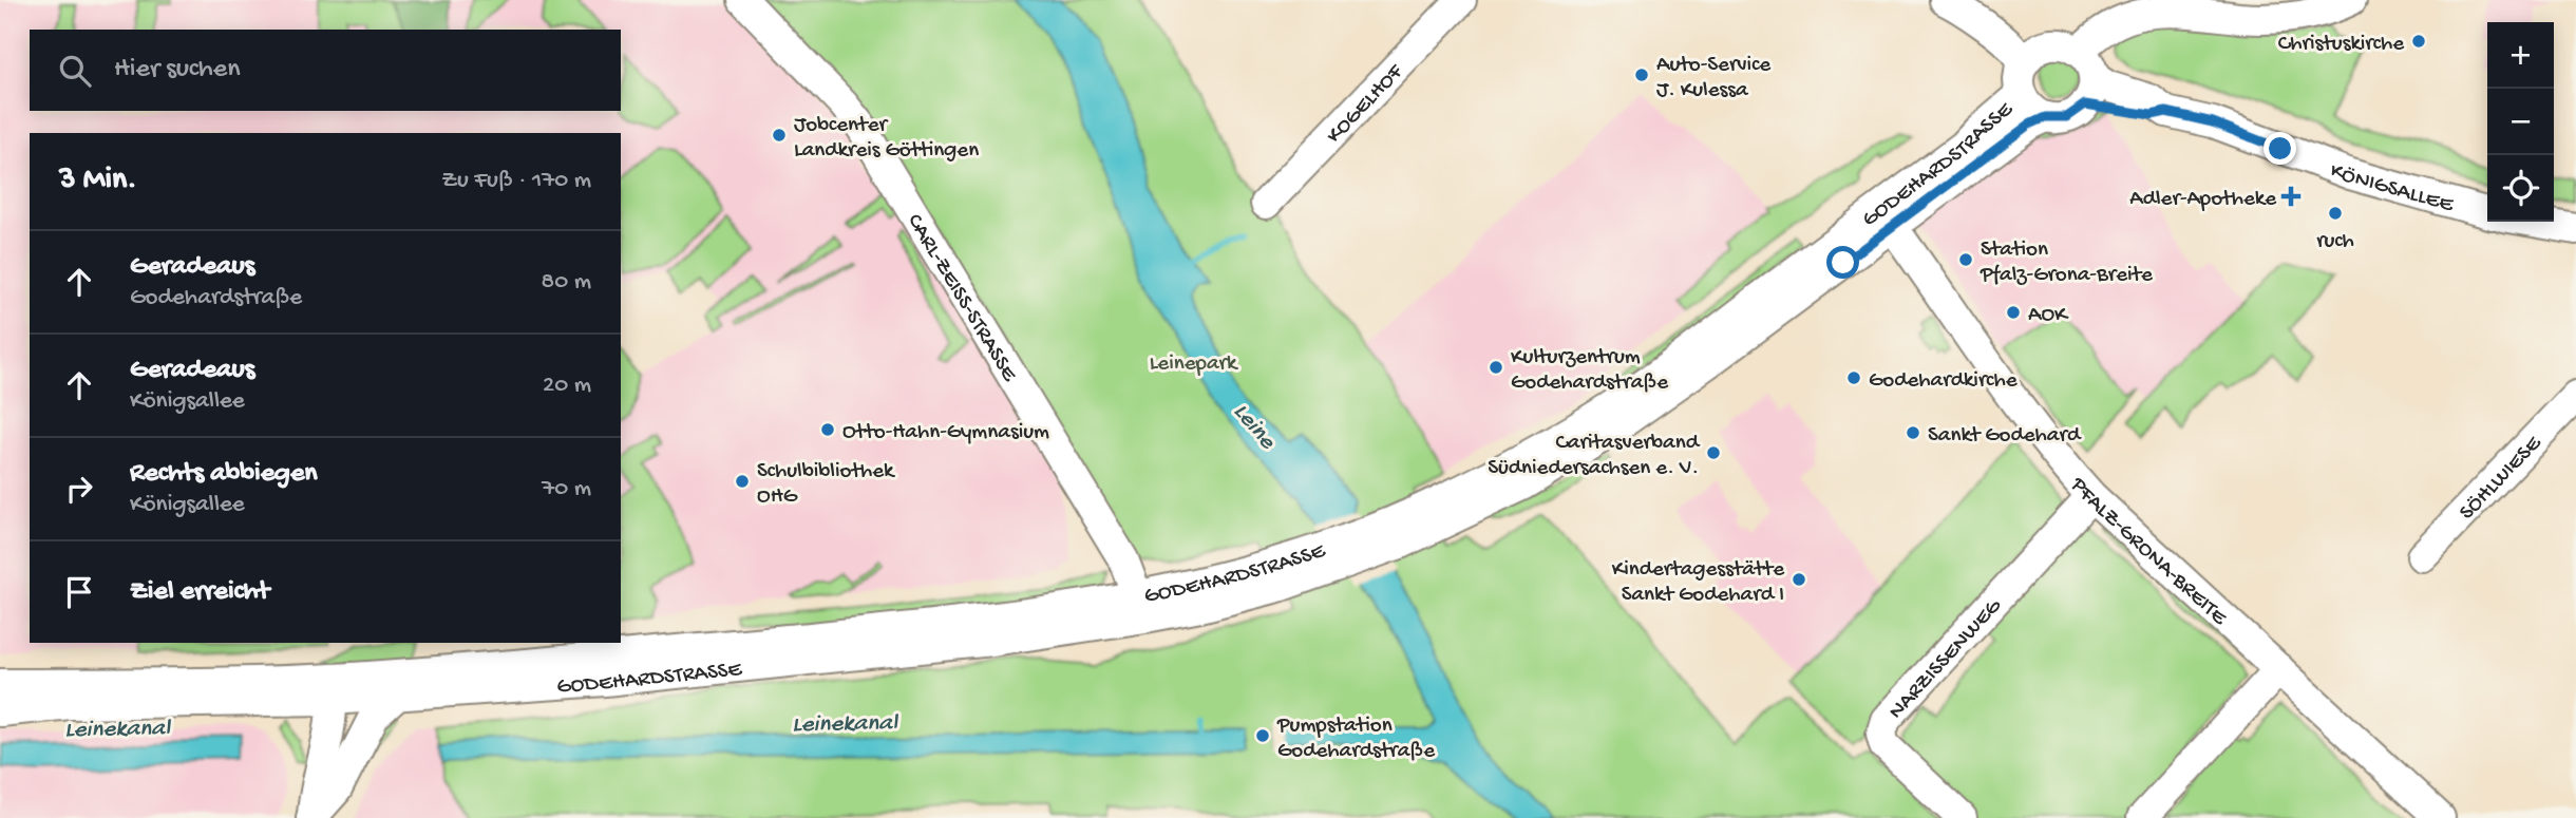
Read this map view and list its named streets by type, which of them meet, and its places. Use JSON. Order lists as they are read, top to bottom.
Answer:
{
  "streets": {
    "street": [
      "KOGELHOF",
      "GODEHARDSTRASSE",
      "KÖNIGSALLEE",
      "CARL-ZEISS-STRASSE",
      "SÖHLWIESE",
      "PFALZ-GRONA-BREITE",
      "NARZISSENWEG"
    ]
  },
  "crossings": [
    ["GODEHARDSTRASSE", "KÖNIGSALLEE"],
    ["GODEHARDSTRASSE", "CARL-ZEISS-STRASSE"],
    ["GODEHARDSTRASSE", "PFALZ-GRONA-BREITE"],
    ["PFALZ-GRONA-BREITE", "NARZISSENWEG"]
  ],
  "water": ["Leine", "Leinekanal"],
  "parks": ["Leinepark"],
  "places": {
    "other": [
      "Christuskirche",
      "Auto-Service J. Kulessa",
      "Jobcenter Landkreis Göttingen",
      "ruch",
      "Station Pfalz-Grona-Breite",
      "AOK",
      "Kulturzentrum Godehardstraße",
      "Godehardkirche",
      "Otto-Hahn-Gymnasium",
      "Sankt Godehard",
      "Caritasverband Südniedersachsen e. V.",
      "Schulbibliothek OHG",
      "Kindertagesstätte Sankt Godehard I",
      "Pumpstation Godehardstraße"
    ],
    "health": ["Adler-Apotheke"]
  },
  "page": {
    "map_buttons": ["+", "−"],
    "search": "Hier suchen",
    "heading": ["3 Min.", "Zu Fuß · 170 m"],
    "list": [
      ["Geradeaus", "Godehardstraße", "80 m"],
      ["Geradeaus", "Königsallee", "20 m"],
      ["Rechts abbiegen", "Königsallee", "70 m"],
      "Ziel erreicht"
    ]
  }
}
